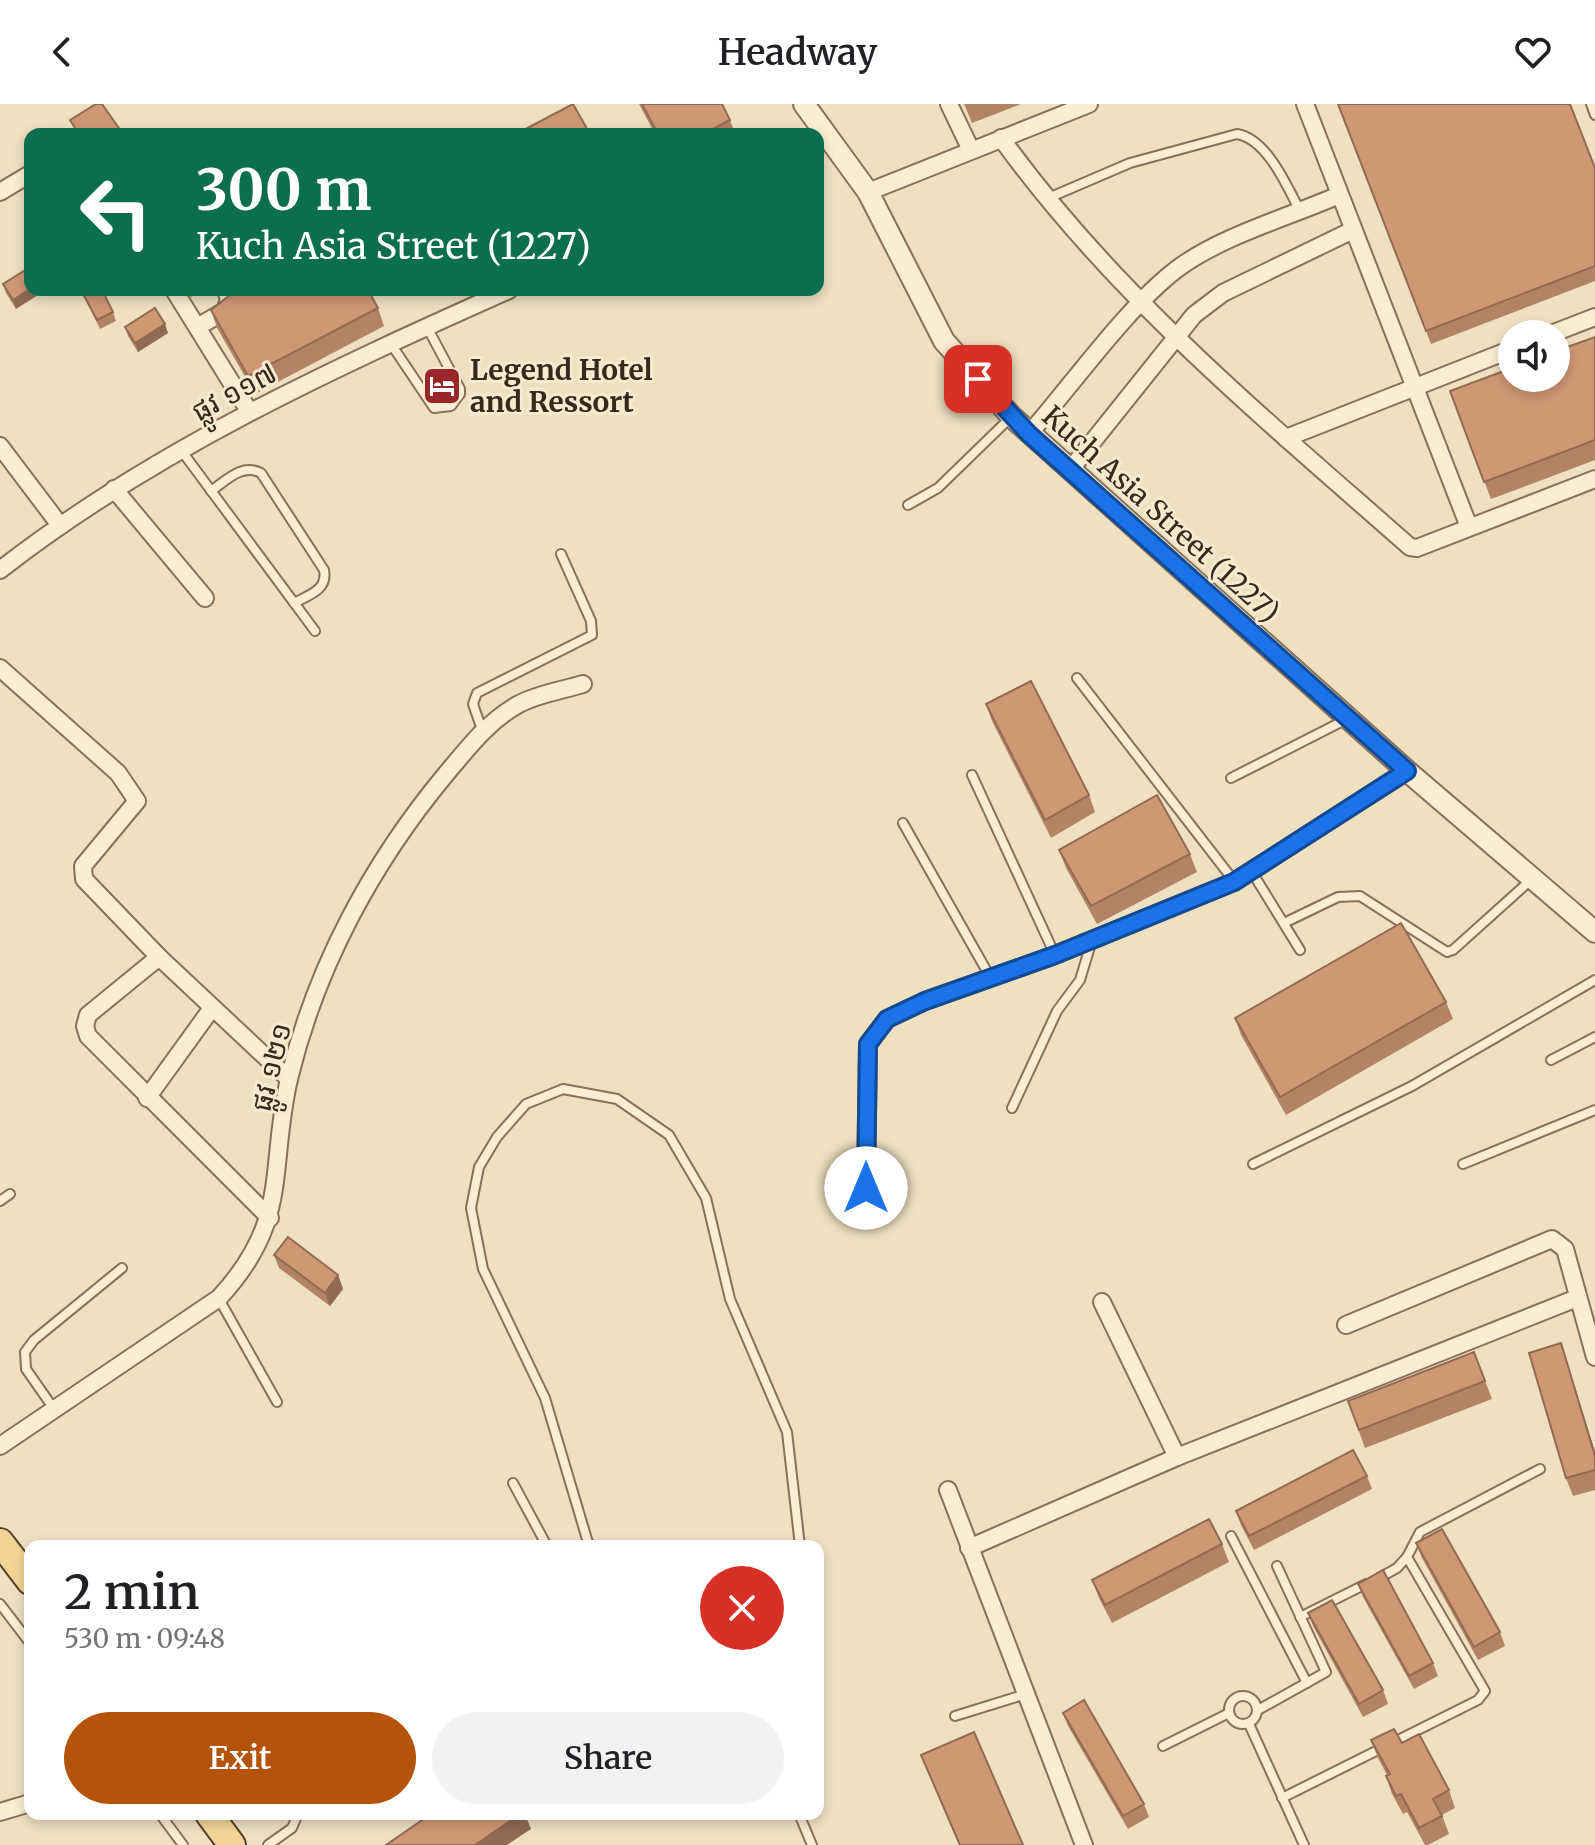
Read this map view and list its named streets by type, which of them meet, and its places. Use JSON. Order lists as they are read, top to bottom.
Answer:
{
  "streets": {
    "street": ["ផ្លូវ ១១៧", "Kuch Asia Street (1227)", "ផ្លូវ ១២១"]
  },
  "places": {
    "hotel": ["Legend Hotel and Ressort"]
  },
  "page": {
    "header": "Headway",
    "turn": ["300 m", "Kuch Asia Street (1227)"],
    "heading": ["2 min", "530 m · 09:48"],
    "buttons": ["Exit", "Share"]
  }
}
